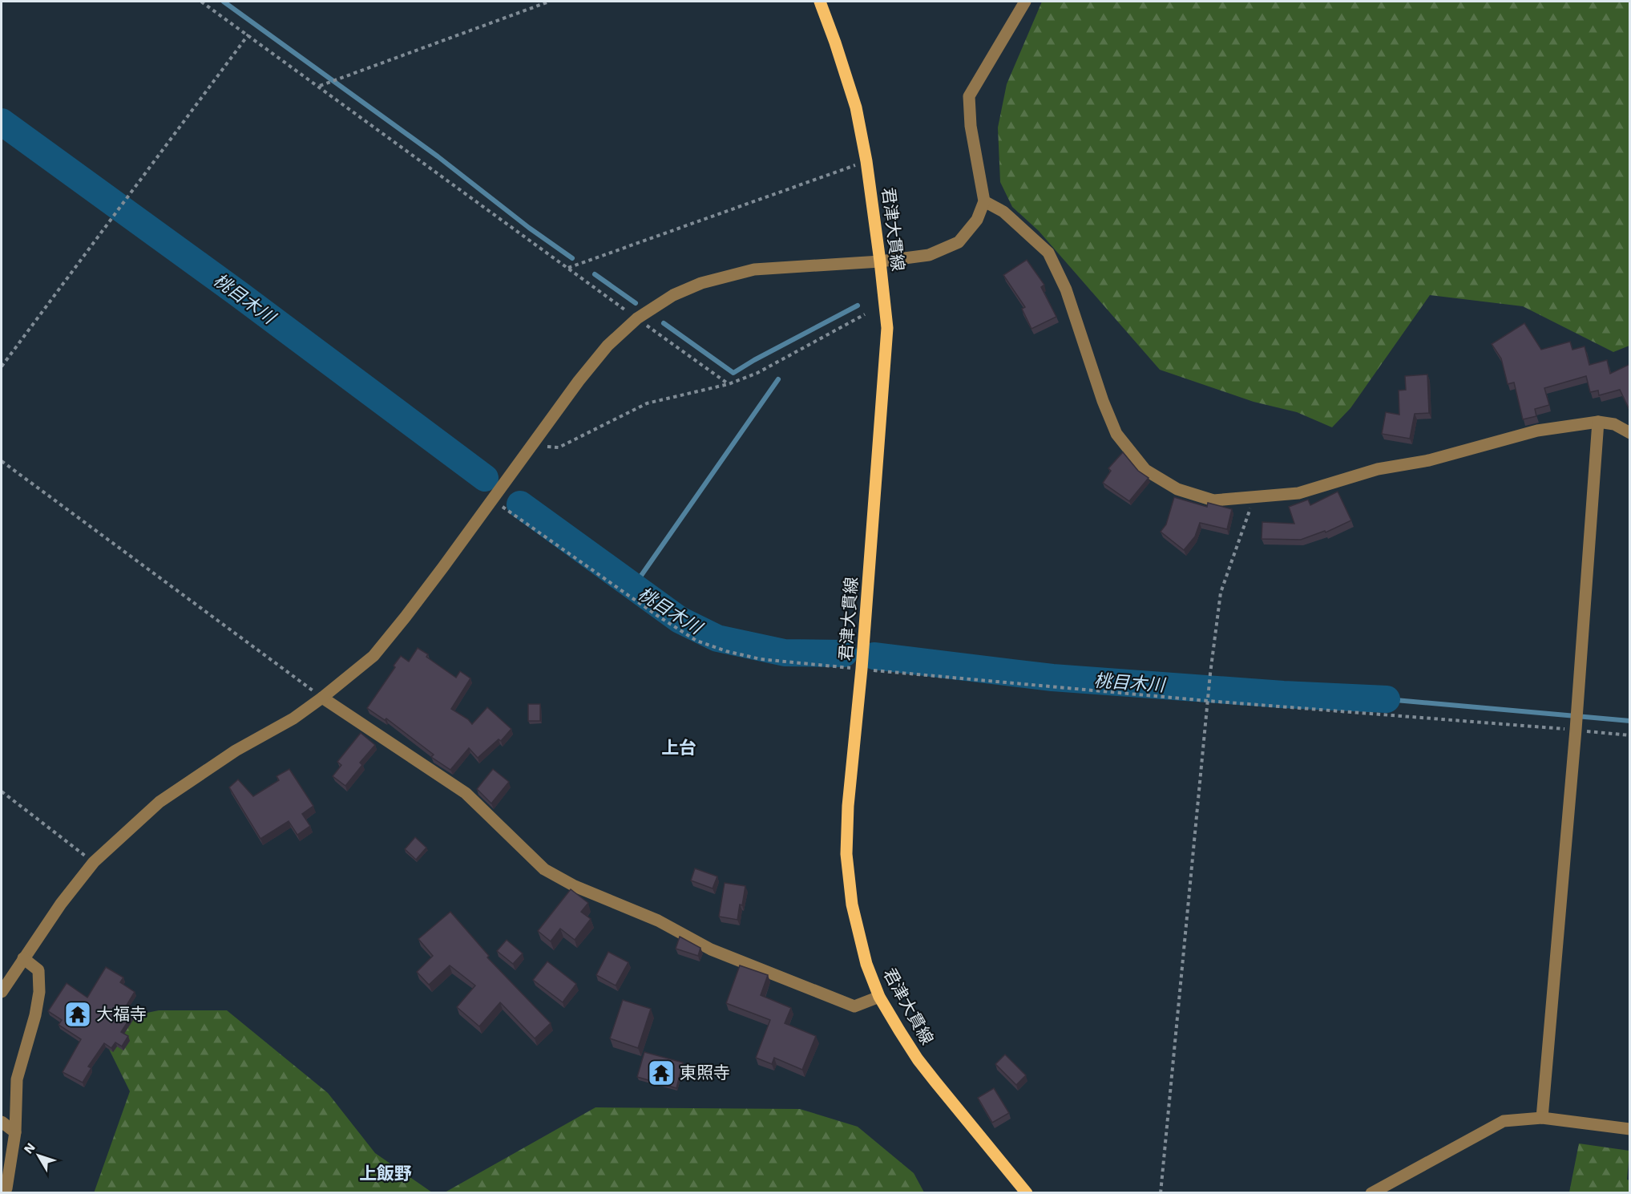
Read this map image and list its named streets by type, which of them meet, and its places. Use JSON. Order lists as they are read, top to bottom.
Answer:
{
  "streets": {
    "main road": ["君津大貫線"]
  },
  "districts": ["上台", "上飯野"],
  "water": ["桃目木川"],
  "places": {
    "temple": ["大福寺", "東照寺"]
  },
  "north": "top left"
}
